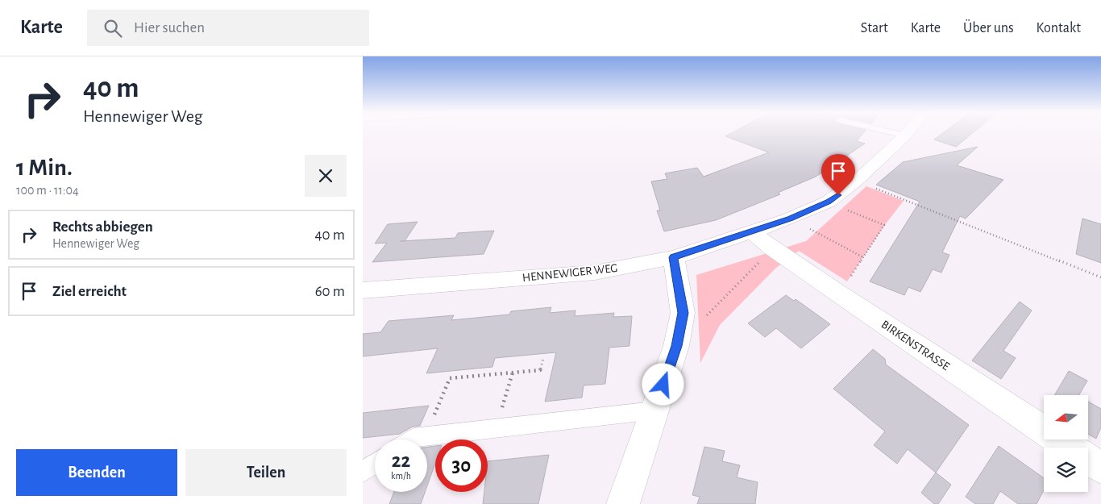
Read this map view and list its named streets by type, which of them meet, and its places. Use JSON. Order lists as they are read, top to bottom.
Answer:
{
  "streets": {
    "street": ["HENNEWIGER WEG", "BIRKENSTRASSE"]
  },
  "crossings": [
    ["HENNEWIGER WEG", "BIRKENSTRASSE"]
  ],
  "north": "left",
  "page": {
    "header": "Karte",
    "search": "Hier suchen",
    "nav": [
      "Start",
      "Karte",
      "Über uns",
      "Kontakt"
    ],
    "turn": ["40 m", "Hennewiger Weg"],
    "heading": ["1 Min.", "100 m · 11:04"],
    "list": [
      {
        "name": "Rechts abbiegen",
        "note": "Hennewiger Weg",
        "value": "40 m"
      },
      {
        "name": "Ziel erreicht",
        "value": "60 m"
      }
    ],
    "speed": "22 km/h",
    "limit": "30",
    "buttons": ["Beenden", "Teilen"]
  }
}
